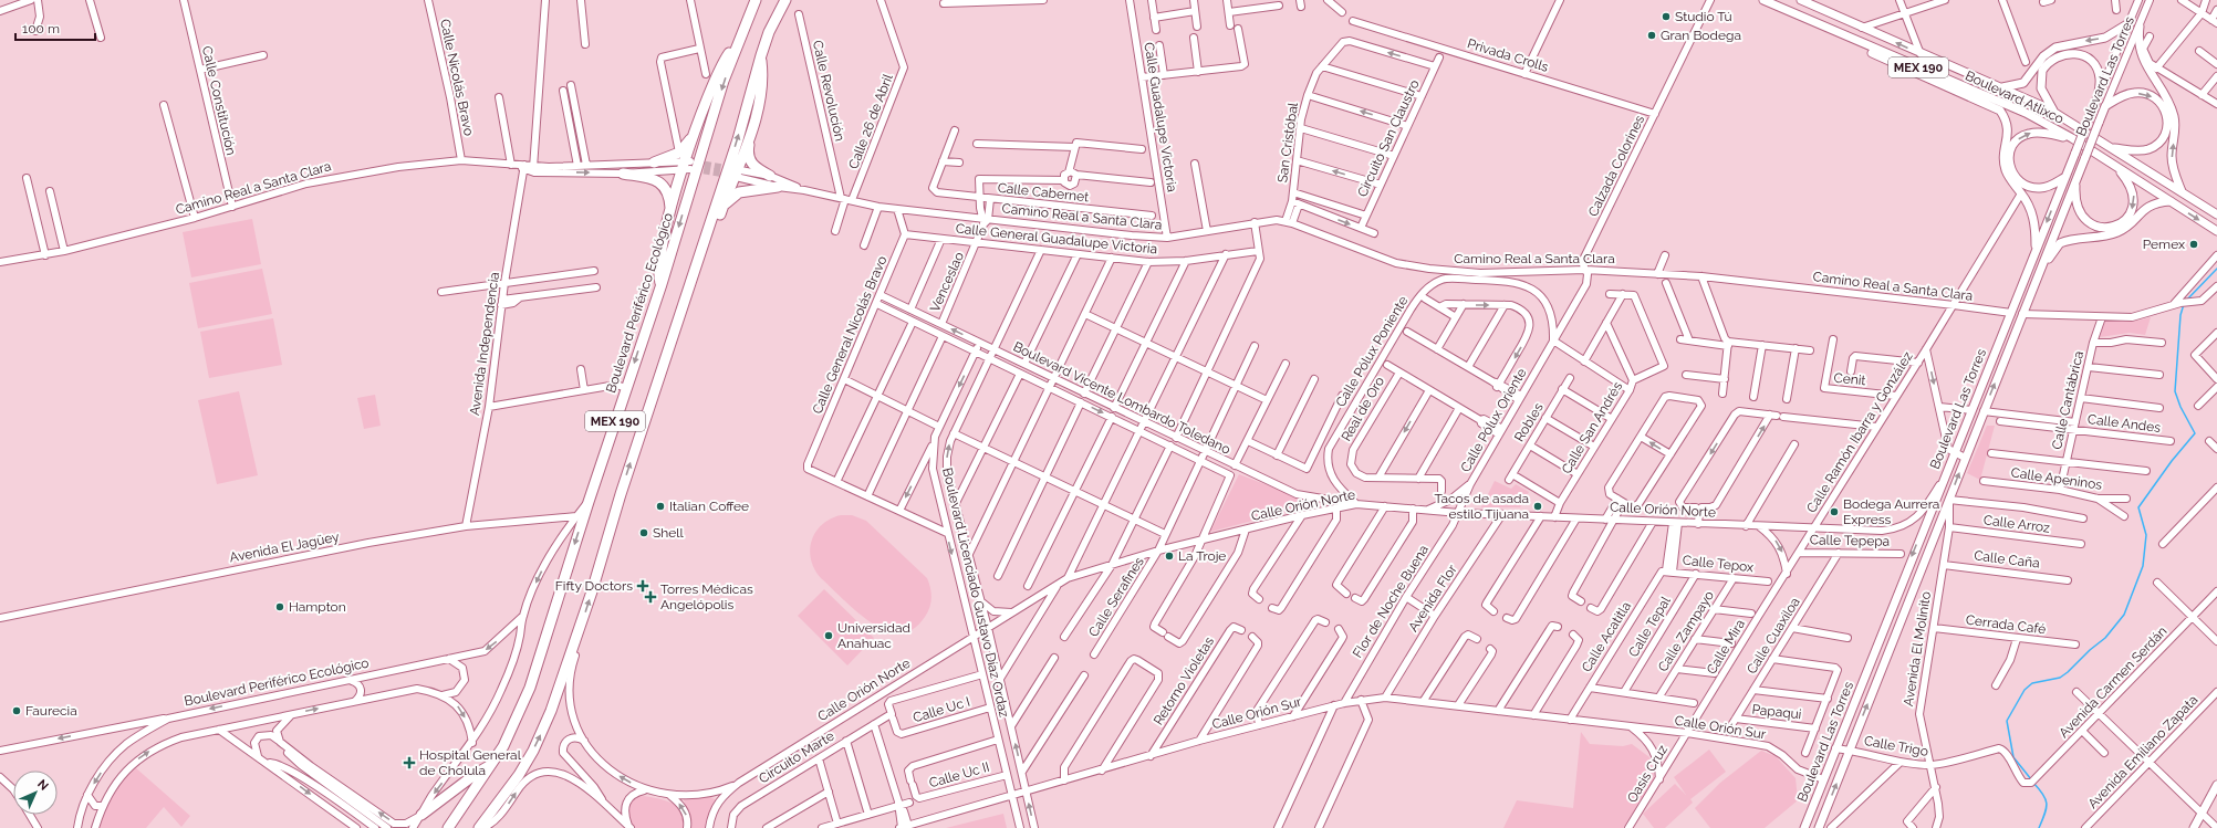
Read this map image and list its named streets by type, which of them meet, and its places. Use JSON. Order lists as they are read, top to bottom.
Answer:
{
  "streets": {
    "highway": ["MEX 190", "Boulevard Periférico Ecológico"],
    "main road": ["Boulevard Las Torres", "Boulevard Atlixco"],
    "street": [
      "Privada Crolls",
      "Calle Nicolás Bravo",
      "Calle Revolución",
      "Calle Constitución",
      "Calle Guadalupe Victoria",
      "Calle 26 de Abril",
      "Circuito San Claustro",
      "San Cristóbal",
      "Calzada Colorines",
      "Camino Real a Santa Clara",
      "Calle Cabernet",
      "Calle General Guadalupe Victoria",
      "Venceslao",
      "Calle General Nicolás Bravo",
      "Avenida Independencia",
      "Calle Pólux Poniente",
      "Cenit",
      "Boulevard Vicente Lombardo Toledano",
      "Calle Cantábrica",
      "Real de Oro",
      "Calle Pólux Oriente",
      "Robles",
      "Calle Andes",
      "Calle San Andrés",
      "Calle Ramón Ibarra y González",
      "Calle Apeninos",
      "Calle Orión Norte",
      "Calle Arroz",
      "Calle Tepepa",
      "Avenida El Jagüey",
      "Calle Caña",
      "Calle Tepox",
      "Boulevard Licenciado Gustavo Díaz Ordaz",
      "Calle Serafines",
      "Avenida Flor",
      "Flor de Noche Buena",
      "Cerrada Café",
      "Calle Tepal",
      "Calle Zampayo",
      "Calle Cuaxiloa",
      "Calle Acatitla",
      "Calle Mira",
      "Avenida El Molinito",
      "Retorno Violetas",
      "Avenida Carmen Serdán",
      "Calle Uc I",
      "Papaqui",
      "Calle Orión Sur",
      "Calle Trigo",
      "Avenida Emiliano Zapata",
      "Circuito Marte",
      "Oasis Cruz",
      "Calle Uc II"
    ]
  },
  "crossings": [
    ["Privada Crolls", "Calzada Colorines"],
    ["MEX 190", "Calle Orión Norte"],
    ["Boulevard Las Torres", "Camino Real a Santa Clara"],
    ["Boulevard Las Torres", "Calle Orión Norte"],
    ["Boulevard Las Torres", "Avenida El Molinito"],
    ["Boulevard Las Torres", "Calle Orión Sur"],
    ["Boulevard Las Torres", "Calle Trigo"],
    ["Calle Nicolás Bravo", "Camino Real a Santa Clara"],
    ["Calle Revolución", "Calle 26 de Abril"],
    ["Calle Revolución", "Camino Real a Santa Clara"],
    ["Calle Constitución", "Camino Real a Santa Clara"],
    ["Calle Guadalupe Victoria", "Camino Real a Santa Clara"],
    ["Calle 26 de Abril", "Camino Real a Santa Clara"],
    ["Circuito San Claustro", "San Cristóbal"],
    ["San Cristóbal", "Camino Real a Santa Clara"],
    ["Calzada Colorines", "Camino Real a Santa Clara"],
    ["Calzada Colorines", "Calle Pólux Oriente"],
    ["Camino Real a Santa Clara", "Venceslao"],
    ["Camino Real a Santa Clara", "Avenida Independencia"],
    ["Camino Real a Santa Clara", "Calle Ramón Ibarra y González"],
    ["Calle General Guadalupe Victoria", "Venceslao"],
    ["Calle General Guadalupe Victoria", "Calle General Nicolás Bravo"],
    ["Calle General Guadalupe Victoria", "Boulevard Licenciado Gustavo Díaz Ordaz"],
    ["Venceslao", "Boulevard Vicente Lombardo Toledano"],
    ["Calle General Nicolás Bravo", "Boulevard Vicente Lombardo Toledano"],
    ["Avenida Independencia", "Avenida El Jagüey"],
    ["Calle Pólux Poniente", "Boulevard Vicente Lombardo Toledano"],
    ["Calle Pólux Poniente", "Calle Orión Norte"],
    ["Cenit", "Calle Ramón Ibarra y González"],
    ["Boulevard Vicente Lombardo Toledano", "Calle Orión Norte"],
    ["Boulevard Vicente Lombardo Toledano", "Boulevard Licenciado Gustavo Díaz Ordaz"],
    ["Boulevard Vicente Lombardo Toledano", "Calle Serafines"],
    ["Calle Cantábrica", "Calle Andes"],
    ["Calle Cantábrica", "Calle Apeninos"],
    ["Calle Pólux Oriente", "Calle Orión Norte"],
    ["Calle Pólux Oriente", "Flor de Noche Buena"],
    ["Robles", "Calle San Andrés"],
    ["Calle San Andrés", "Calle Orión Norte"],
    ["Calle Ramón Ibarra y González", "Calle Orión Norte"],
    ["Calle Ramón Ibarra y González", "Calle Tepepa"],
    ["Calle Ramón Ibarra y González", "Calle Mira"],
    ["Calle Orión Norte", "Boulevard Licenciado Gustavo Díaz Ordaz"],
    ["Calle Orión Norte", "Calle Serafines"],
    ["Calle Orión Norte", "Avenida Flor"],
    ["Calle Orión Norte", "Flor de Noche Buena"],
    ["Calle Arroz", "Avenida El Molinito"],
    ["Calle Tepepa", "Calle Cuaxiloa"],
    ["Calle Caña", "Avenida El Molinito"],
    ["Calle Tepox", "Calle Tepal"],
    ["Calle Tepox", "Calle Zampayo"],
    ["Calle Tepox", "Calle Acatitla"],
    ["Boulevard Licenciado Gustavo Díaz Ordaz", "Calle Uc I"],
    ["Boulevard Licenciado Gustavo Díaz Ordaz", "Calle Orión Sur"],
    ["Boulevard Licenciado Gustavo Díaz Ordaz", "Calle Uc II"],
    ["Avenida Flor", "Calle Orión Sur"],
    ["Flor de Noche Buena", "Calle Orión Sur"],
    ["Cerrada Café", "Avenida El Molinito"],
    ["Calle Cuaxiloa", "Papaqui"],
    ["Calle Acatitla", "Calle Orión Sur"],
    ["Calle Mira", "Calle Orión Sur"],
    ["Calle Mira", "Oasis Cruz"],
    ["Avenida El Molinito", "Calle Trigo"],
    ["Retorno Violetas", "Calle Orión Sur"],
    ["Avenida Carmen Serdán", "Calle Trigo"],
    ["Calle Uc I", "Circuito Marte"],
    ["Calle Orión Sur", "Oasis Cruz"]
  ],
  "places": {
    "other": [
      "Studio Tú",
      "Gran Bodega",
      "Pemex",
      "Italian Coffee",
      "Tacos de asada estilo Tijuana",
      "Bodega Aurrera Express",
      "Shell",
      "La Troje",
      "Hampton",
      "Universidad Anahuac",
      "Faurecia"
    ],
    "health": ["Fifty Doctors", "Torres Médicas Angelópolis", "Hospital General de Cholula"]
  },
  "scale_bar": "100 m",
  "north": "top right"
}
